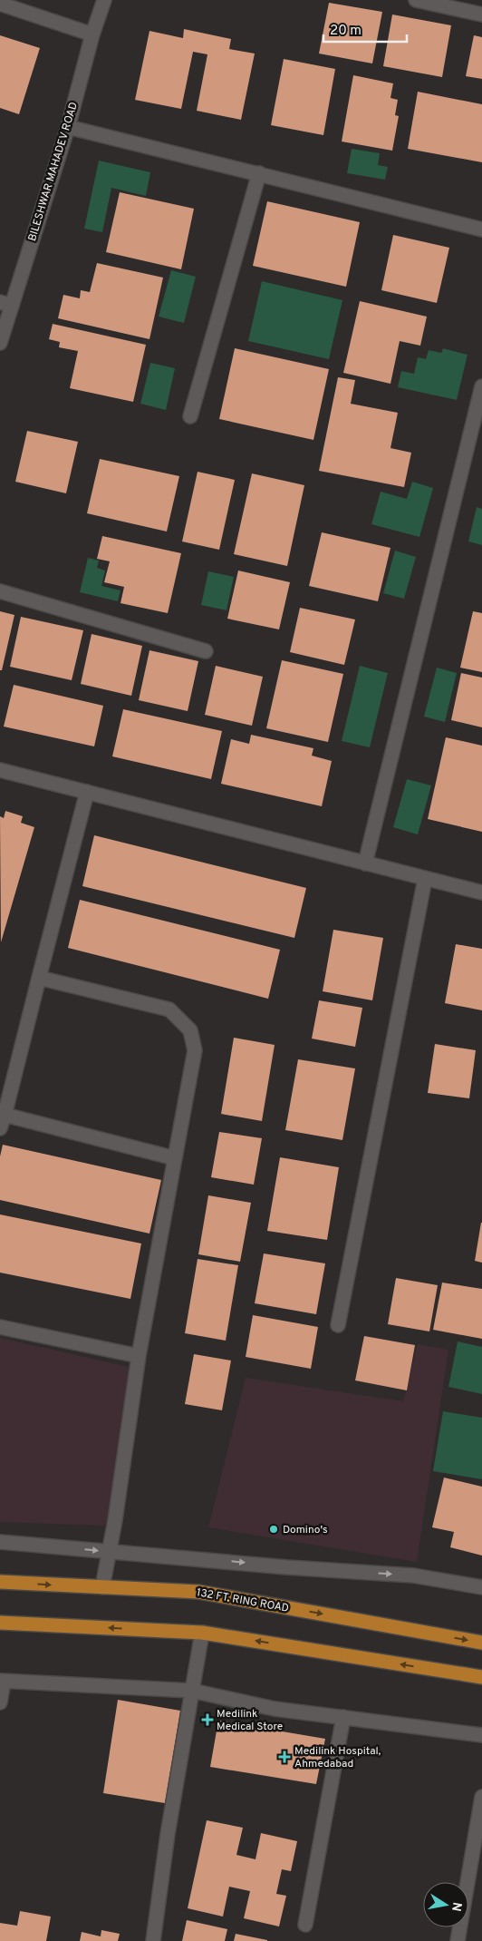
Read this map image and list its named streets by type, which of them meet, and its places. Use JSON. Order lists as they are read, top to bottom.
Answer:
{
  "streets": {
    "main road": ["132 FT. RING ROAD"],
    "street": ["BILESHWAR MAHADEV ROAD"]
  },
  "places": {
    "other": ["Domino's"],
    "health": ["Medilink Medical Store", "Medilink Hospital, Ahmedabad"]
  },
  "scale_bar": "20 m",
  "north": "right"
}
